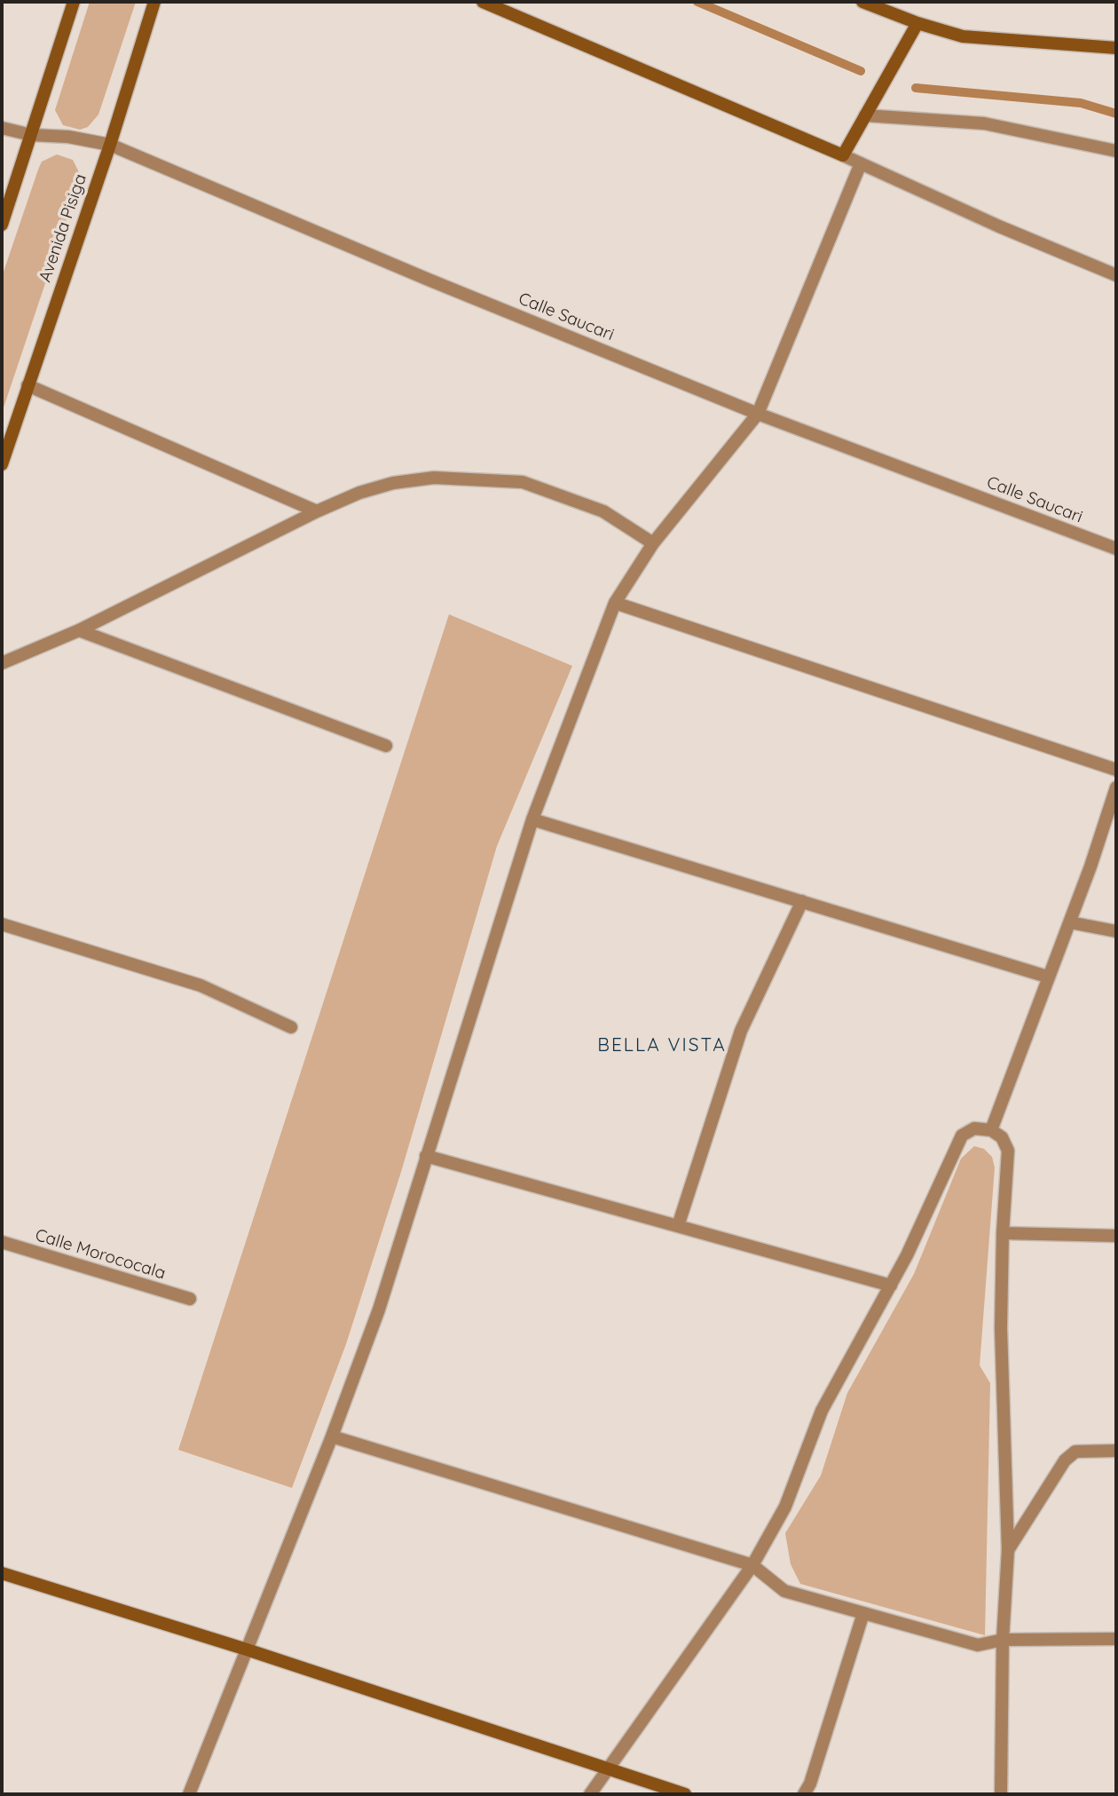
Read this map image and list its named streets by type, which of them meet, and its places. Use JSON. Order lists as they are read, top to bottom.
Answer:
{
  "streets": {
    "street": ["Avenida Pisiga", "Calle Saucari", "Calle Morococala"]
  },
  "crossings": [
    ["Avenida Pisiga", "Calle Saucari"]
  ],
  "districts": ["BELLA VISTA"]
}
